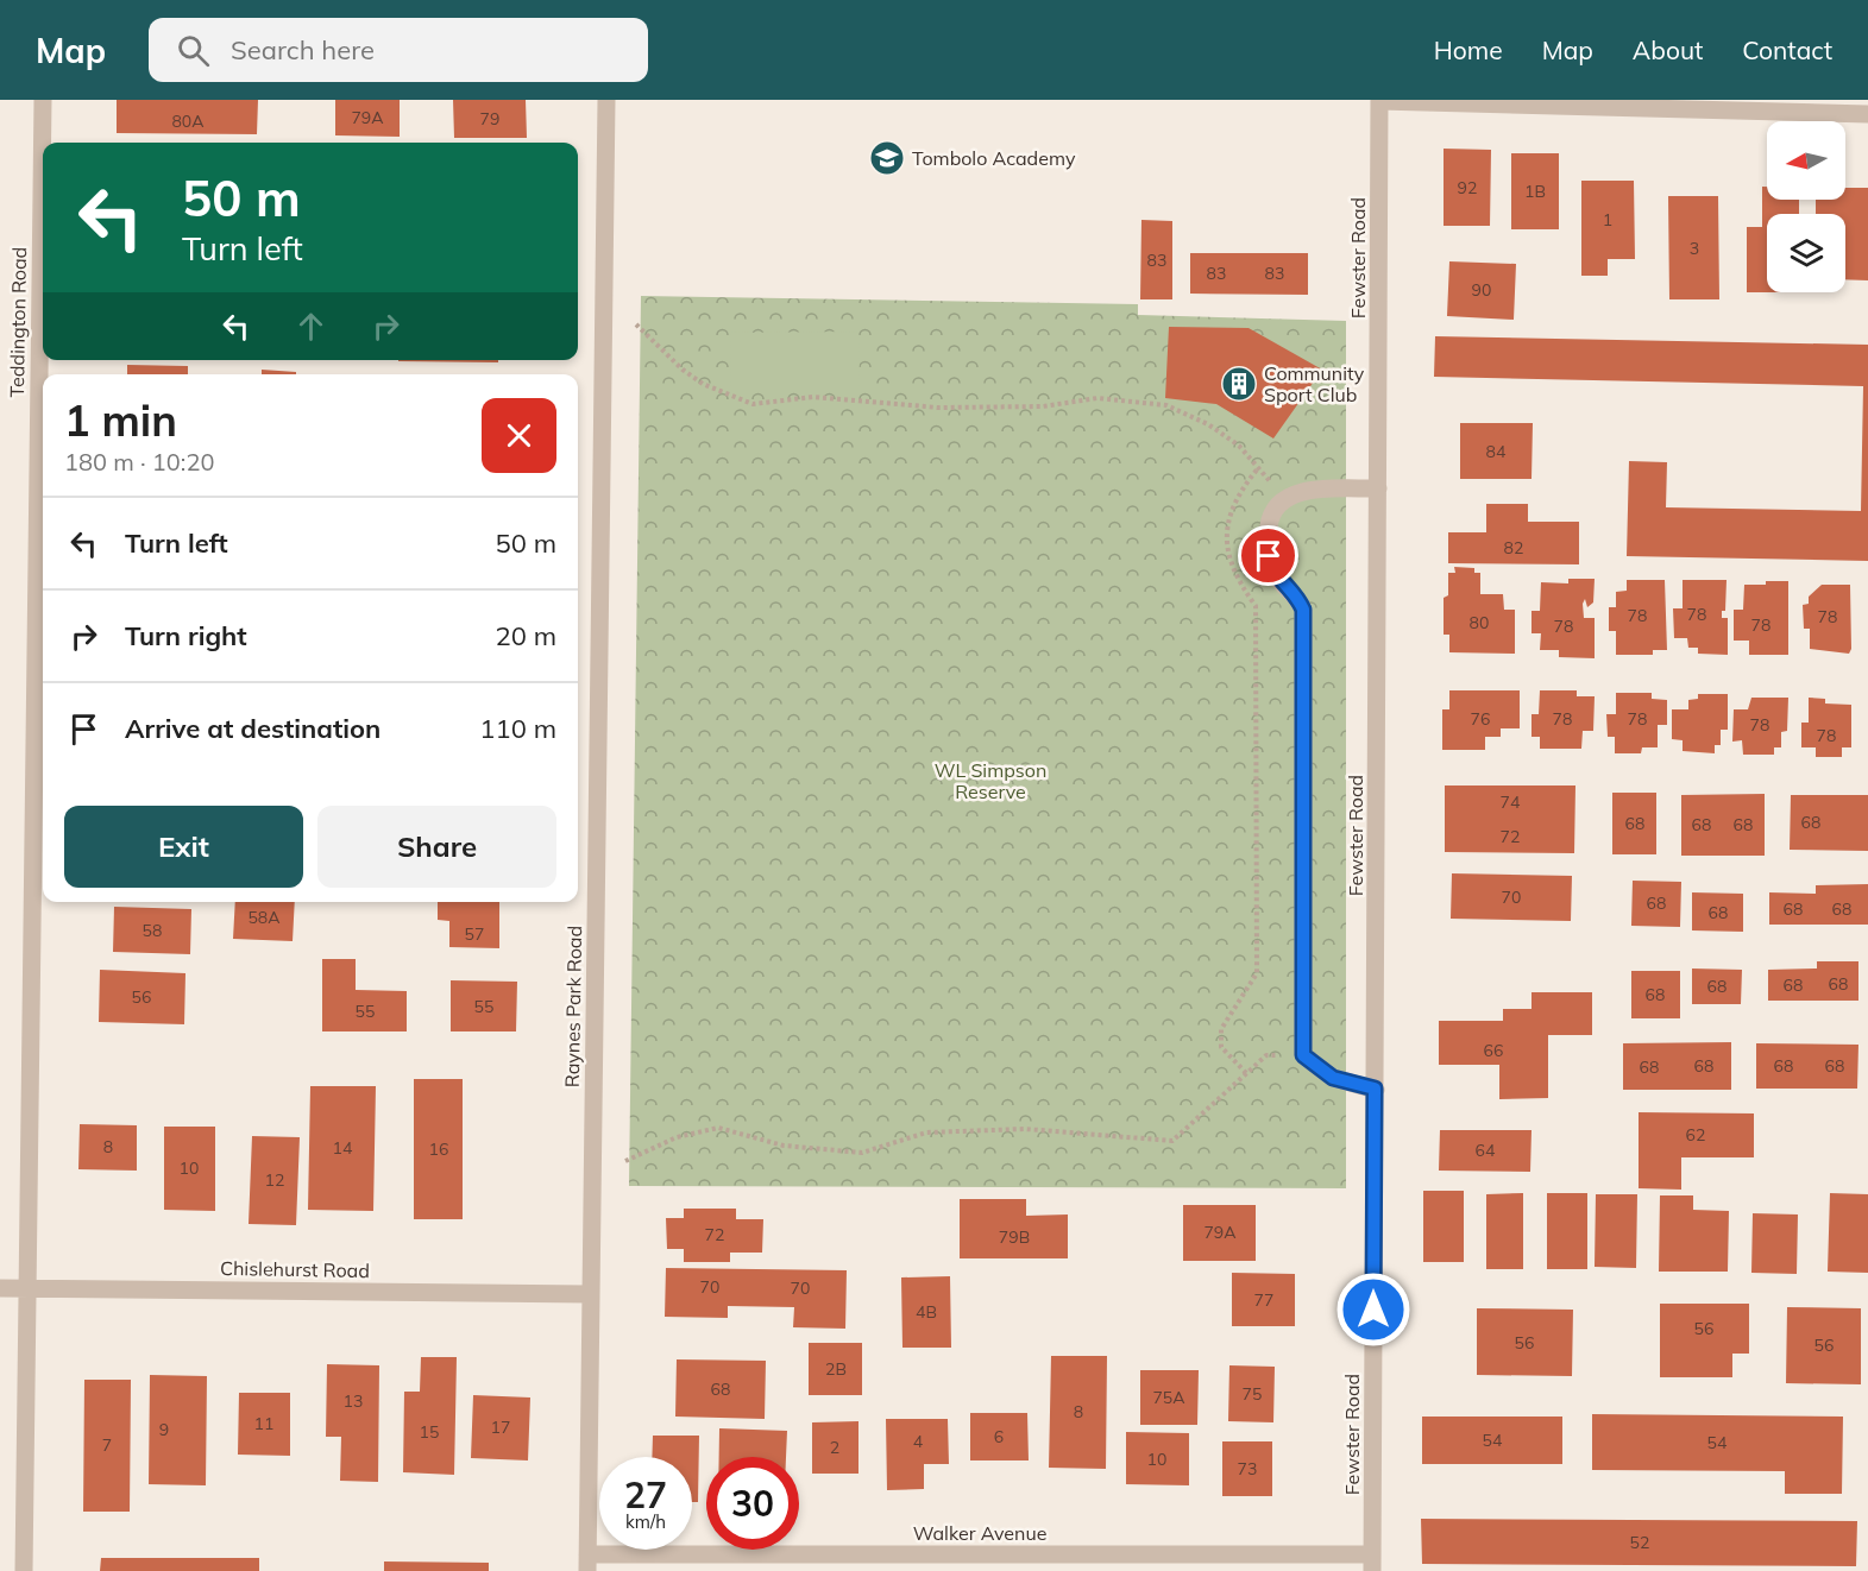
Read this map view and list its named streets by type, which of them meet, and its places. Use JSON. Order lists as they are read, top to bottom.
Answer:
{
  "streets": {
    "street": [
      "Fewster Road",
      "Teddington Road",
      "Raynes Park Road",
      "Chislehurst Road",
      "Walker Avenue"
    ]
  },
  "crossings": [
    ["Fewster Road", "Walker Avenue"],
    ["Teddington Road", "Chislehurst Road"],
    ["Raynes Park Road", "Chislehurst Road"],
    ["Raynes Park Road", "Walker Avenue"]
  ],
  "parks": ["WL Simpson Reserve"],
  "places": {
    "school or university": ["Tombolo Academy"],
    "building": ["Community Sport Club"]
  },
  "house_numbers": [
    "79A",
    "79",
    "80A",
    "92",
    "1B",
    "1",
    "3",
    "83",
    "83",
    "83",
    "90",
    "84",
    "82",
    "78",
    "78",
    "78",
    "80",
    "78",
    "78",
    "76",
    "78",
    "78",
    "78",
    "78",
    "74",
    "68",
    "68",
    "68",
    "68",
    "72",
    "70",
    "68",
    "68",
    "68",
    "68",
    "58A",
    "58",
    "57",
    "68",
    "68",
    "68",
    "68",
    "56",
    "55",
    "55",
    "66",
    "68",
    "68",
    "68",
    "68",
    "62",
    "8",
    "14",
    "16",
    "64",
    "10",
    "12",
    "79A",
    "72",
    "79B",
    "70",
    "70",
    "77",
    "4B",
    "56",
    "56",
    "56",
    "2B",
    "68",
    "75",
    "75A",
    "13",
    "8",
    "11",
    "17",
    "9",
    "15",
    "6",
    "54",
    "4",
    "54",
    "7",
    "2",
    "10",
    "73",
    "52"
  ],
  "north": "left",
  "page": {
    "header": "Map",
    "search": "Search here",
    "nav": [
      "Home",
      "Map",
      "About",
      "Contact"
    ],
    "turn": ["50 m", "Turn left"],
    "heading": ["1 min", "180 m · 10:20"],
    "list": [
      {
        "name": "Turn left",
        "value": "50 m"
      },
      {
        "name": "Turn right",
        "value": "20 m"
      },
      {
        "name": "Arrive at destination",
        "value": "110 m"
      }
    ],
    "buttons": ["Exit", "Share"],
    "speed": "27 km/h",
    "limit": "30"
  }
}
